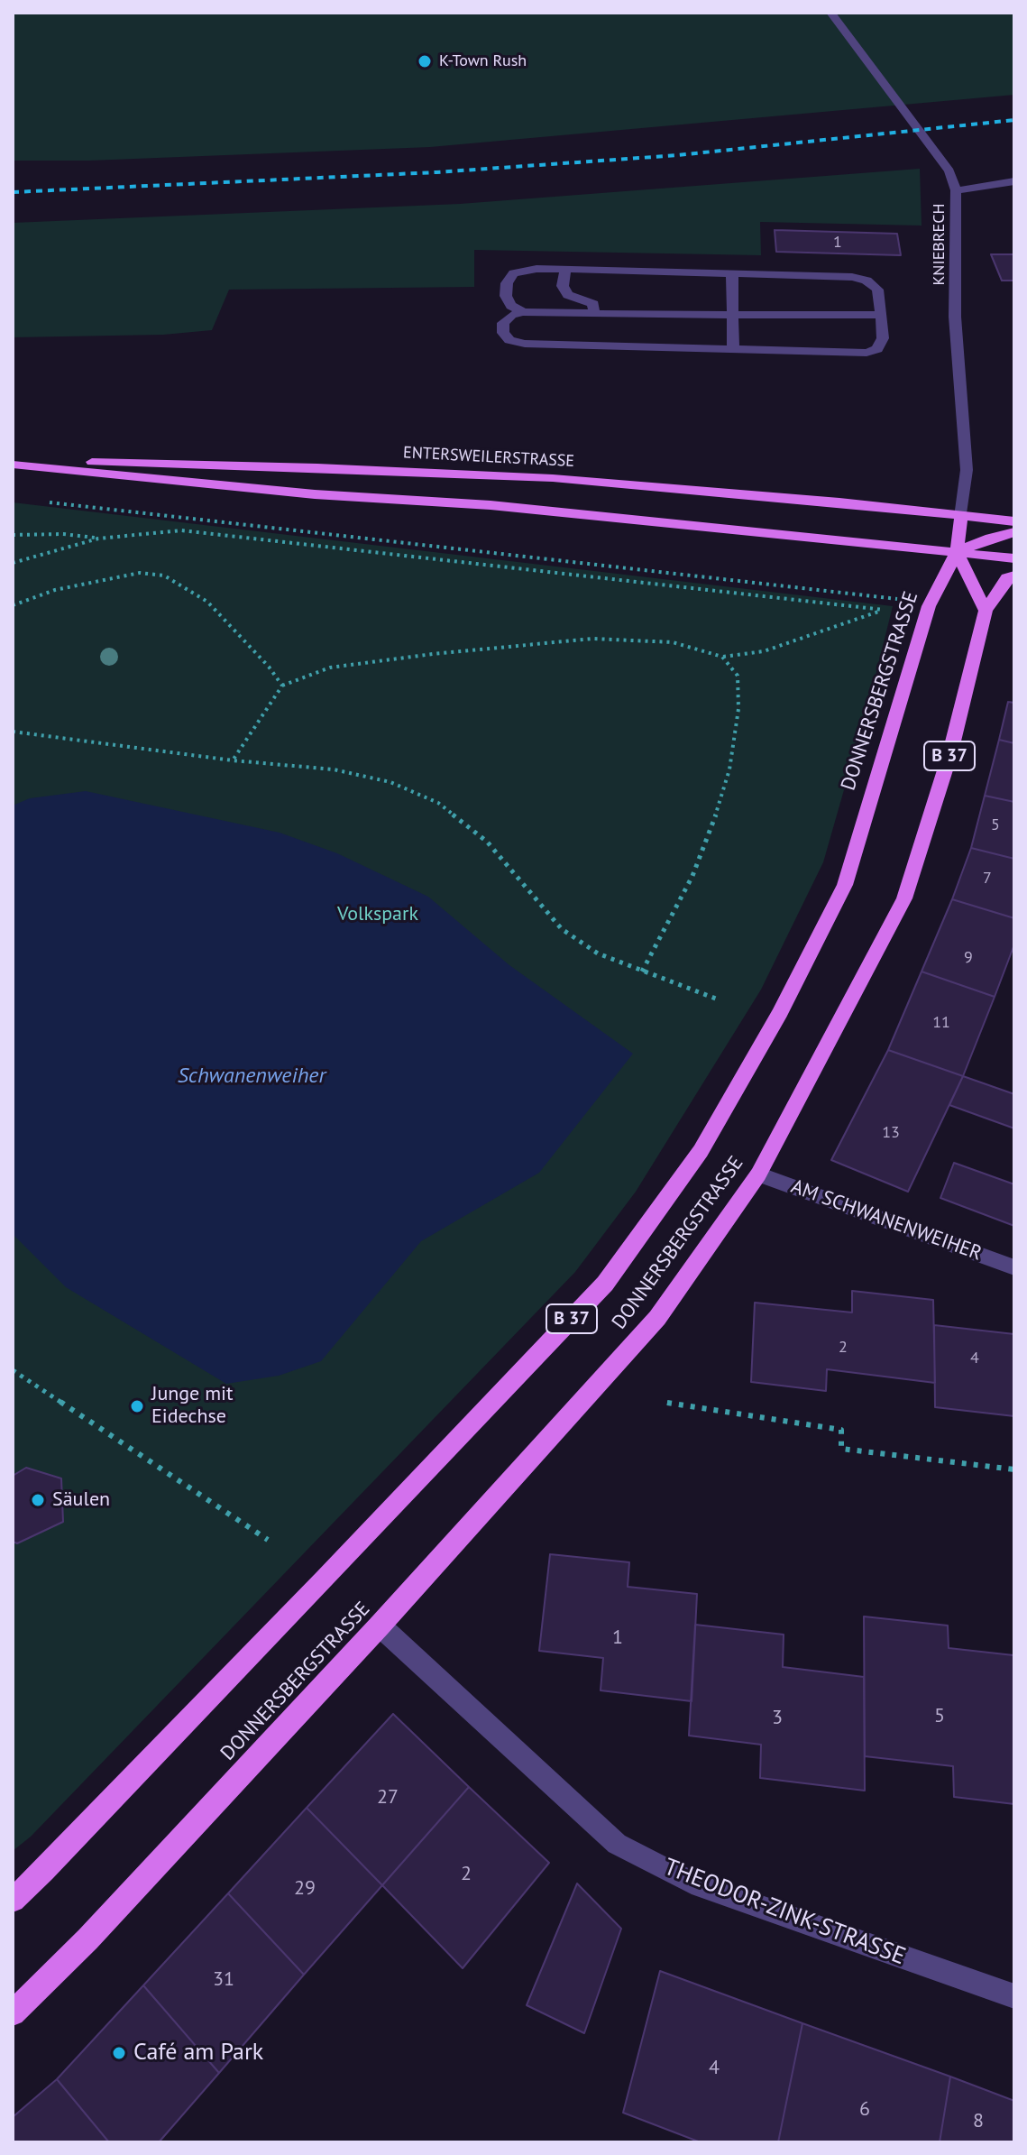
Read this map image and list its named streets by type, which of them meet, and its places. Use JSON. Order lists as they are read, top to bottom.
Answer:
{
  "streets": {
    "main road": ["ENTERSWEILERSTRASSE", "DONNERSBERGSTRASSE", "B 37"],
    "street": ["KNIEBRECH", "AM SCHWANENWEIHER", "THEODOR-ZINK-STRASSE"]
  },
  "crossings": [
    ["KNIEBRECH", "ENTERSWEILERSTRASSE"],
    ["ENTERSWEILERSTRASSE", "DONNERSBERGSTRASSE"],
    ["DONNERSBERGSTRASSE", "AM SCHWANENWEIHER"],
    ["DONNERSBERGSTRASSE", "THEODOR-ZINK-STRASSE"]
  ],
  "water": ["Schwanenweiher"],
  "parks": ["Volkspark"],
  "places": [
    "K-Town Rush",
    "Junge mit Eidechse",
    "Säulen",
    "Café am Park"
  ],
  "house_numbers": [
    "1",
    "5",
    "7",
    "9",
    "11",
    "13",
    "2",
    "4",
    "1",
    "5",
    "3",
    "27",
    "2",
    "29",
    "31",
    "4",
    "6",
    "8"
  ]
}
